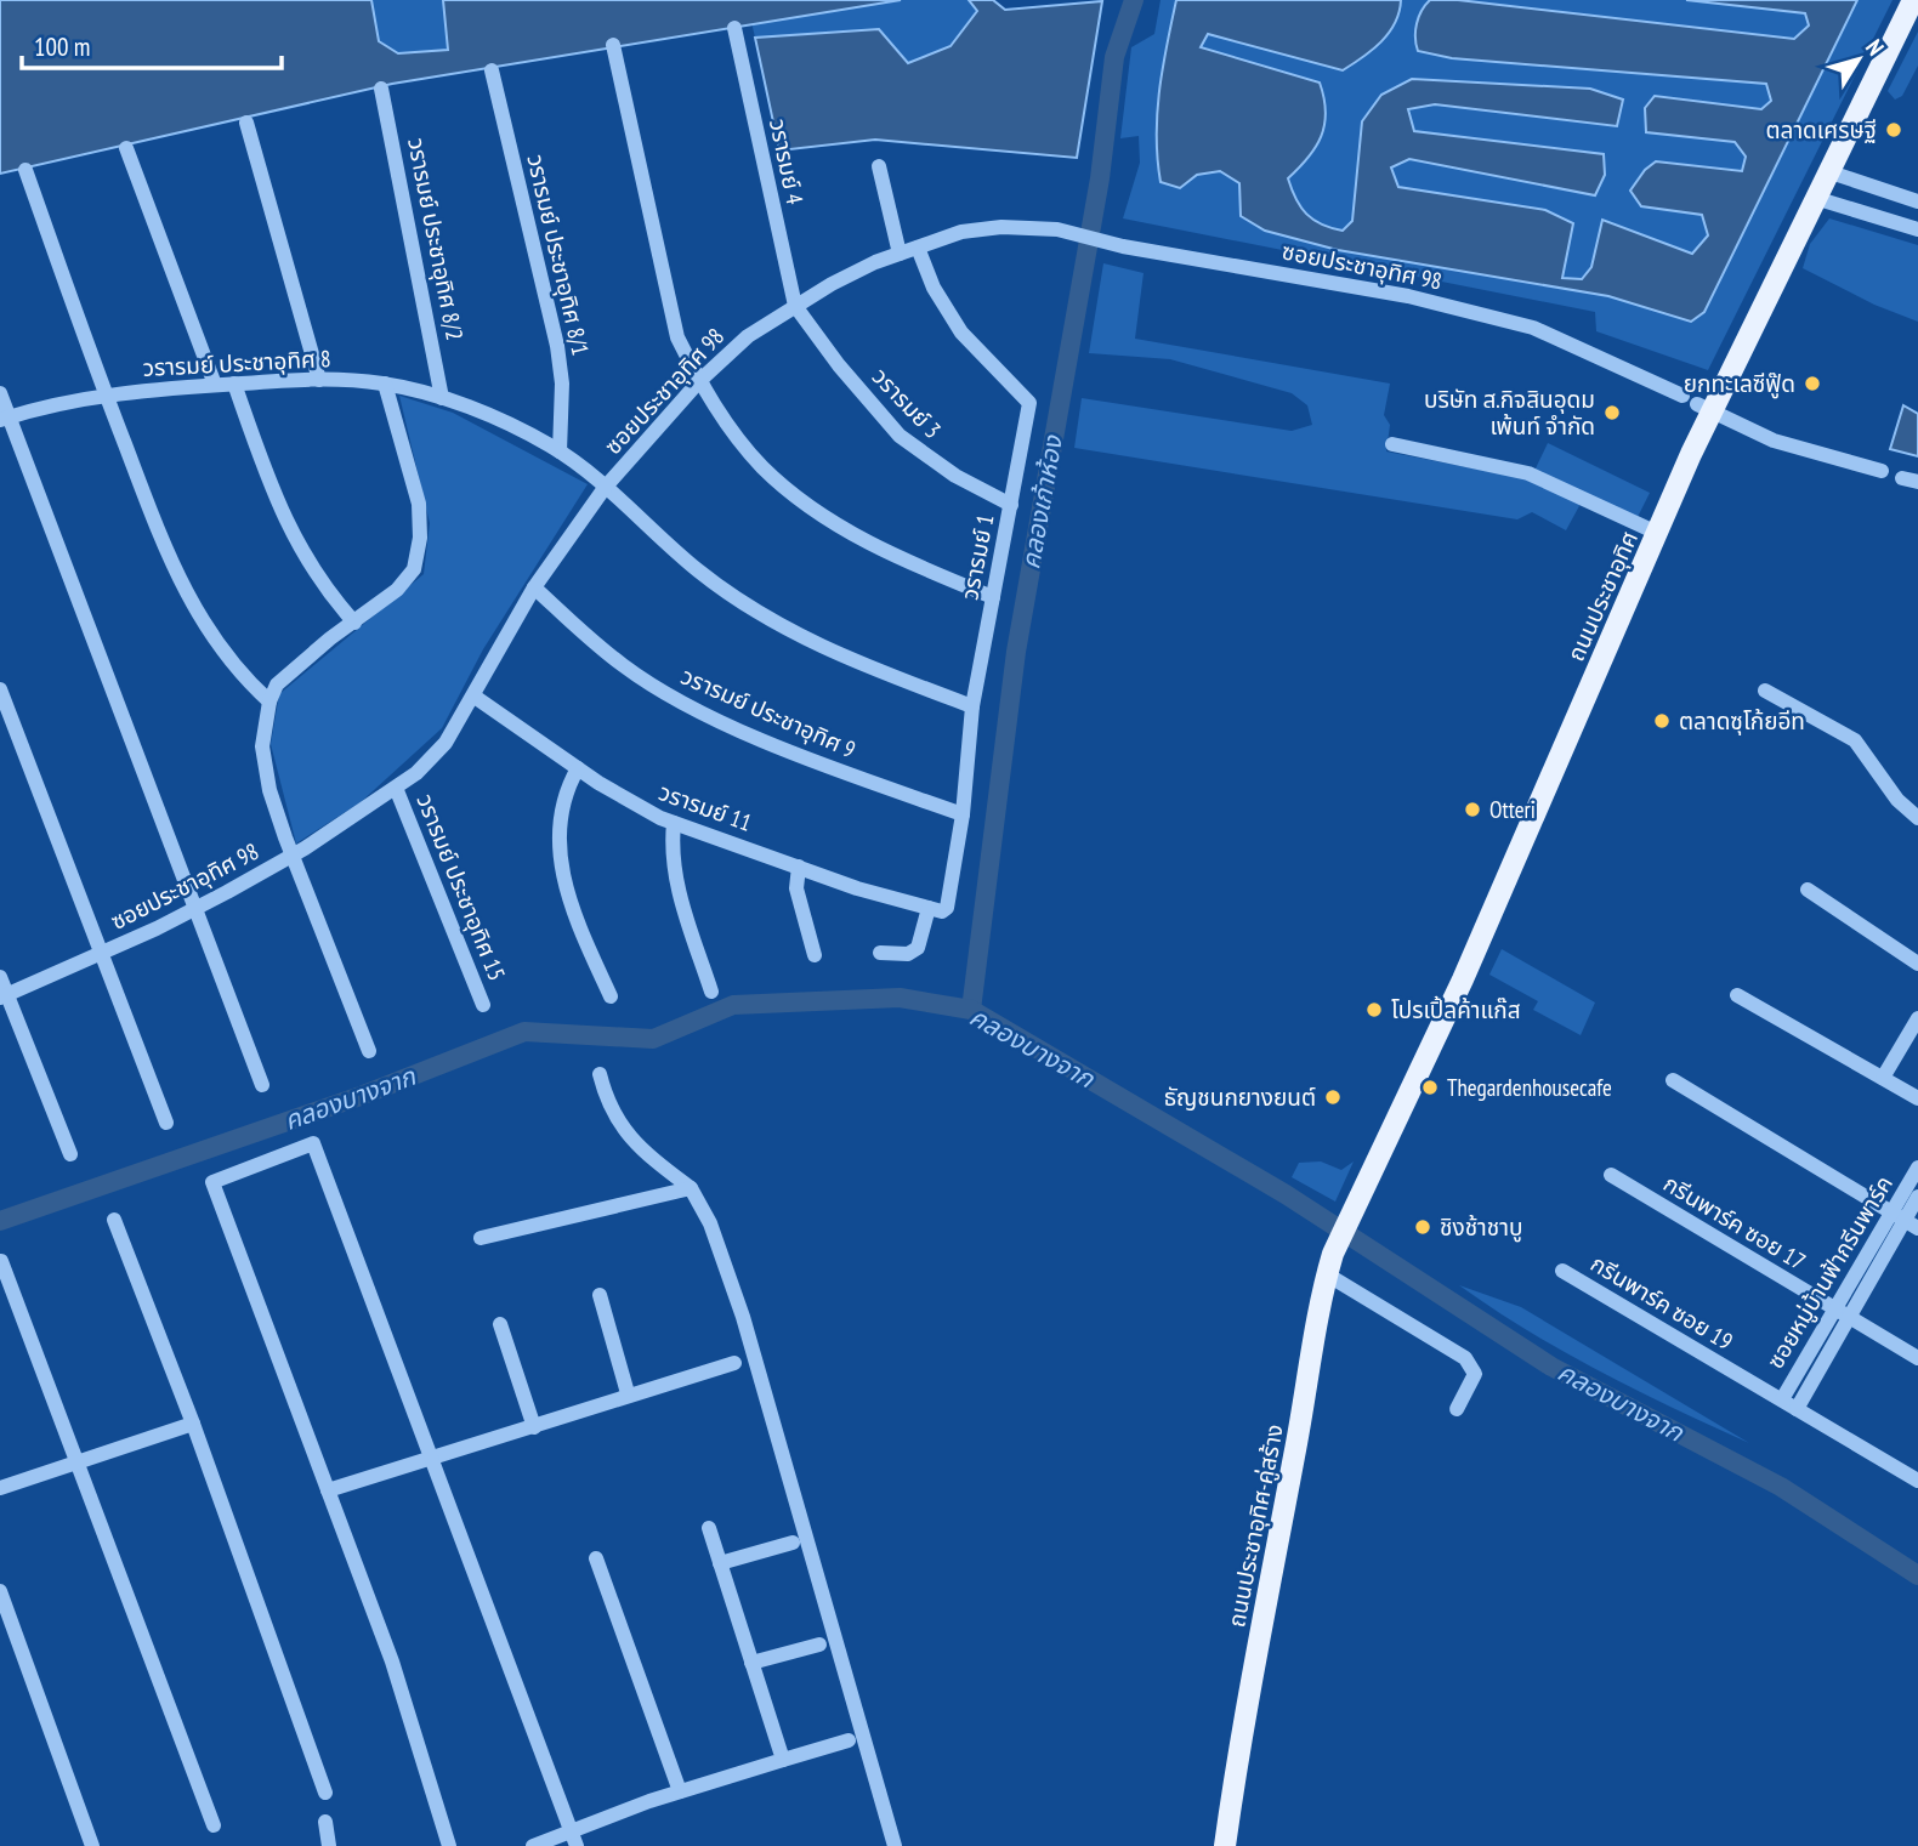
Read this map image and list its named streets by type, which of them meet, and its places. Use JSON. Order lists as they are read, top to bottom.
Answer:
{
  "streets": {
    "main road": ["ถนนประชาอุทิศ", "ถนนประชาอุทิศ-คู่สร้าง"],
    "street": [
      "วรารมย์ 4",
      "วรารมย์ ประชาอุทิศ 8/2",
      "วรารมย์ ประชาอุทิศ 8/1",
      "ซอยประชาอุทิศ 98",
      "วรารมย์ ประชาอุทิศ 8",
      "วรารมย์ 3",
      "วรารมย์ 1",
      "วรารมย์ ประชาอุทิศ 9",
      "วรารมย์ 11",
      "วรารมย์ ประชาอุทิศ 15",
      "กรีนพาร์ค ซอย 17",
      "ซอยหมู่บ้านฟ้ากรีนพาร์ค",
      "กรีนพาร์ค ซอย 19"
    ]
  },
  "crossings": [
    ["วรารมย์ 4", "ซอยประชาอุทิศ 98"],
    ["วรารมย์ 4", "วรารมย์ 3"],
    ["วรารมย์ ประชาอุทิศ 8/2", "วรารมย์ ประชาอุทิศ 8"],
    ["วรารมย์ ประชาอุทิศ 8/1", "วรารมย์ ประชาอุทิศ 8"],
    ["ซอยประชาอุทิศ 98", "วรารมย์ ประชาอุทิศ 8"],
    ["ซอยประชาอุทิศ 98", "วรารมย์ 3"],
    ["ซอยประชาอุทิศ 98", "วรารมย์ 1"],
    ["ซอยประชาอุทิศ 98", "วรารมย์ ประชาอุทิศ 9"],
    ["ซอยประชาอุทิศ 98", "วรารมย์ 11"],
    ["ซอยประชาอุทิศ 98", "วรารมย์ ประชาอุทิศ 15"],
    ["วรารมย์ ประชาอุทิศ 8", "วรารมย์ 1"],
    ["วรารมย์ 3", "วรารมย์ 1"],
    ["วรารมย์ 1", "วรารมย์ ประชาอุทิศ 9"],
    ["วรารมย์ 1", "วรารมย์ 11"],
    ["ถนนประชาอุทิศ", "ถนนประชาอุทิศ-คู่สร้าง"],
    ["กรีนพาร์ค ซอย 17", "ซอยหมู่บ้านฟ้ากรีนพาร์ค"],
    ["ซอยหมู่บ้านฟ้ากรีนพาร์ค", "กรีนพาร์ค ซอย 19"]
  ],
  "water": ["คลองเก้าห้อง", "คลองบางจาก"],
  "places": [
    "ตลาดเศรษฐี",
    "ยกทะเลซีฟู๊ด",
    "บริษัท ส.กิจสินอุดม เพ้นท์ จำกัด",
    "ตลาดซุโก้ยอีท",
    "Otteri",
    "โปรเปิ้ลค้าแก๊ส",
    "Thegardenhousecafe",
    "ธัญชนกยางยนต์",
    "ชิงช้าชาบู"
  ],
  "scale_bar": "100 m",
  "north": "top right"
}
